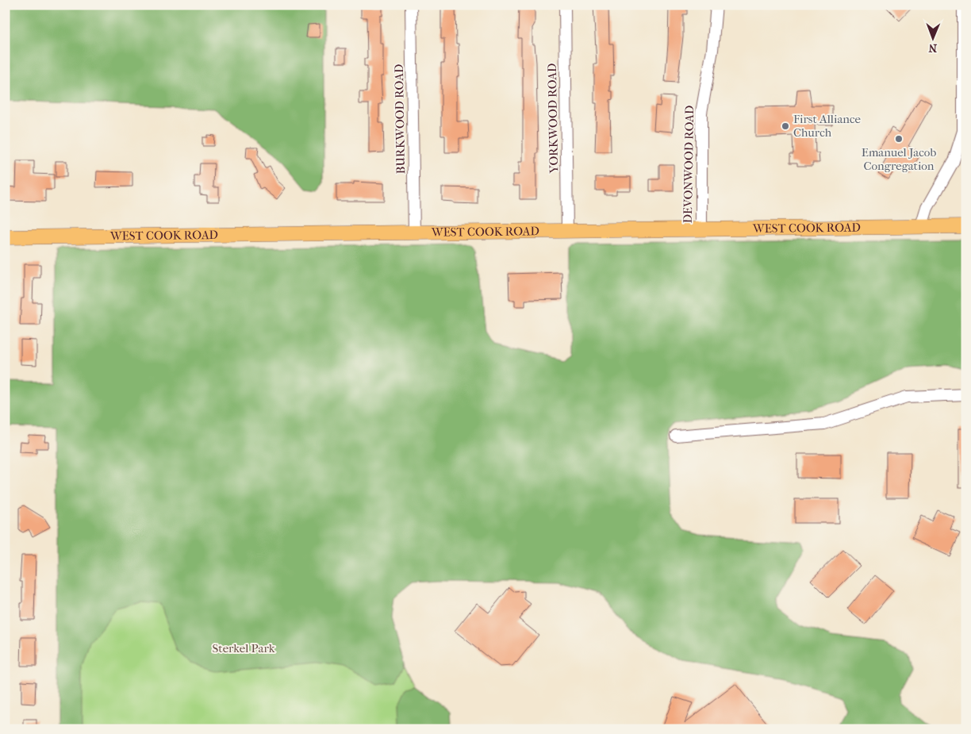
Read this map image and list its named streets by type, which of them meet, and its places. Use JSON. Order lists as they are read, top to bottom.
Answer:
{
  "streets": {
    "main road": ["WEST COOK ROAD"],
    "street": ["YORKWOOD ROAD", "BURKWOOD ROAD", "DEVONWOOD ROAD"]
  },
  "crossings": [
    ["YORKWOOD ROAD", "WEST COOK ROAD"],
    ["BURKWOOD ROAD", "WEST COOK ROAD"],
    ["DEVONWOOD ROAD", "WEST COOK ROAD"]
  ],
  "parks": ["Sterkel Park"],
  "places": ["First Alliance Church", "Emanuel Jacob Congregation"],
  "north": "bottom"
}
